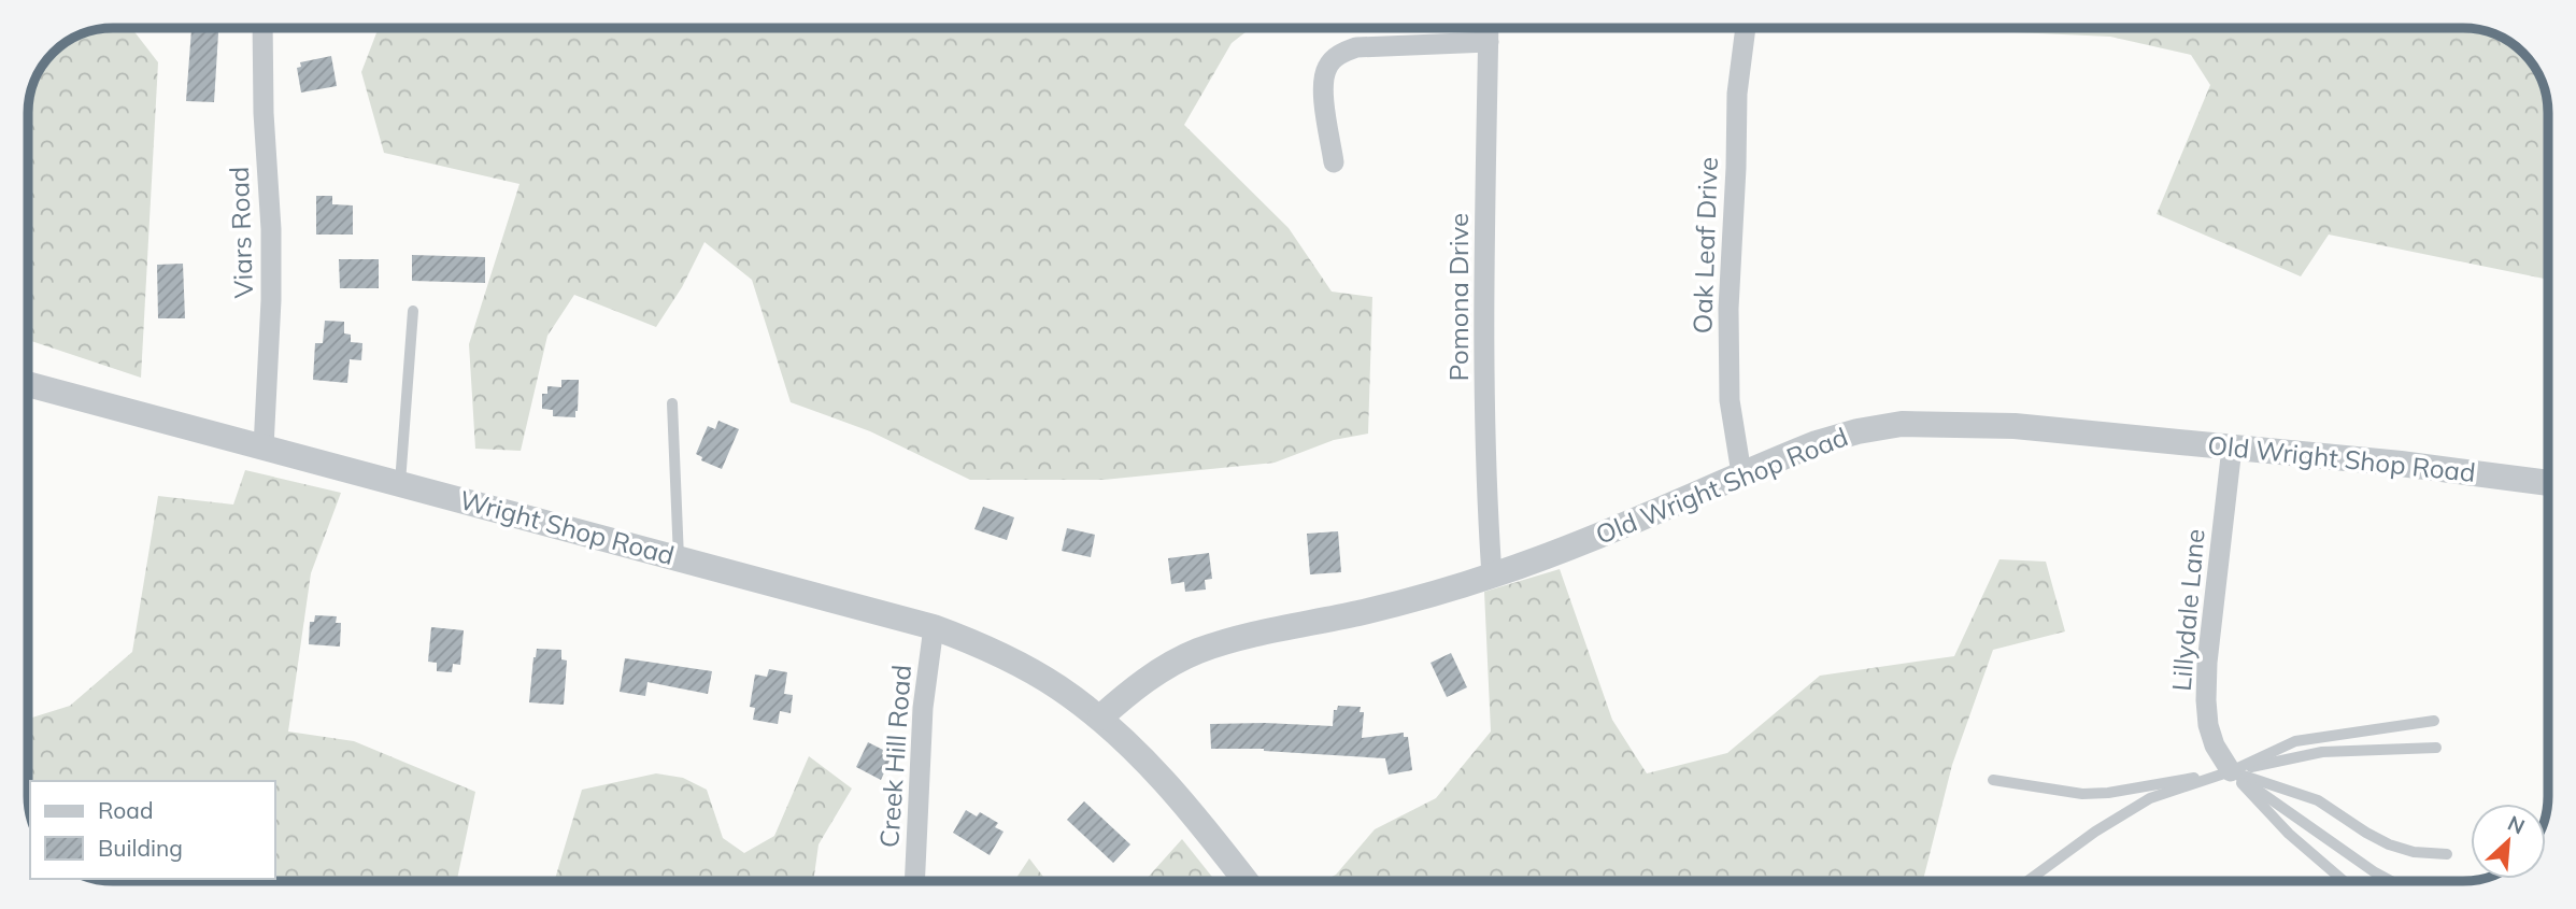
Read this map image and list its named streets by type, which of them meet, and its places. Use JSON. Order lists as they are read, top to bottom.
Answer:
{
  "streets": {
    "street": [
      "Viars Road",
      "Oak Leaf Drive",
      "Pomona Drive",
      "Old Wright Shop Road",
      "Wright Shop Road",
      "Lillydale Lane",
      "Creek Hill Road"
    ]
  },
  "crossings": [
    ["Viars Road", "Wright Shop Road"],
    ["Oak Leaf Drive", "Old Wright Shop Road"],
    ["Pomona Drive", "Old Wright Shop Road"],
    ["Old Wright Shop Road", "Wright Shop Road"],
    ["Old Wright Shop Road", "Lillydale Lane"],
    ["Wright Shop Road", "Creek Hill Road"]
  ],
  "legend": ["Road", "Building"],
  "north": "top right"
}
